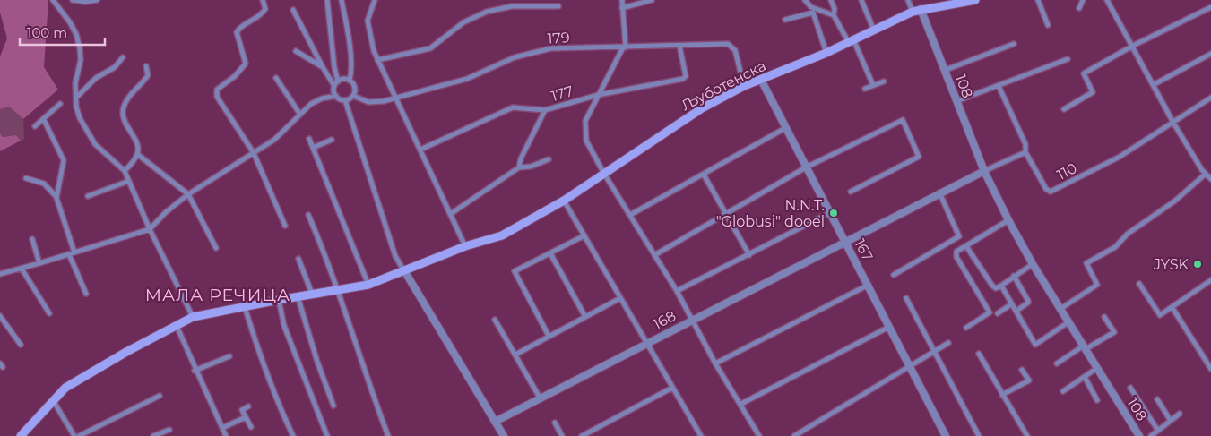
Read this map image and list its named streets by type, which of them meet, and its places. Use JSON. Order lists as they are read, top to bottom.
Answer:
{
  "streets": {
    "main road": ["Љуботенска"],
    "street": [
      "179",
      "108",
      "177",
      "110",
      "167",
      "168"
    ]
  },
  "crossings": [
    ["179", "Љуботенска"],
    ["179", "177"],
    ["Љуботенска", "108"],
    ["Љуботенска", "167"],
    ["167", "168"]
  ],
  "districts": ["МАЛА РЕЧИЦА"],
  "places": ["N.N.T. \"Globusi\" dooel", "JYSK"],
  "scale_bar": "100 m"
}
